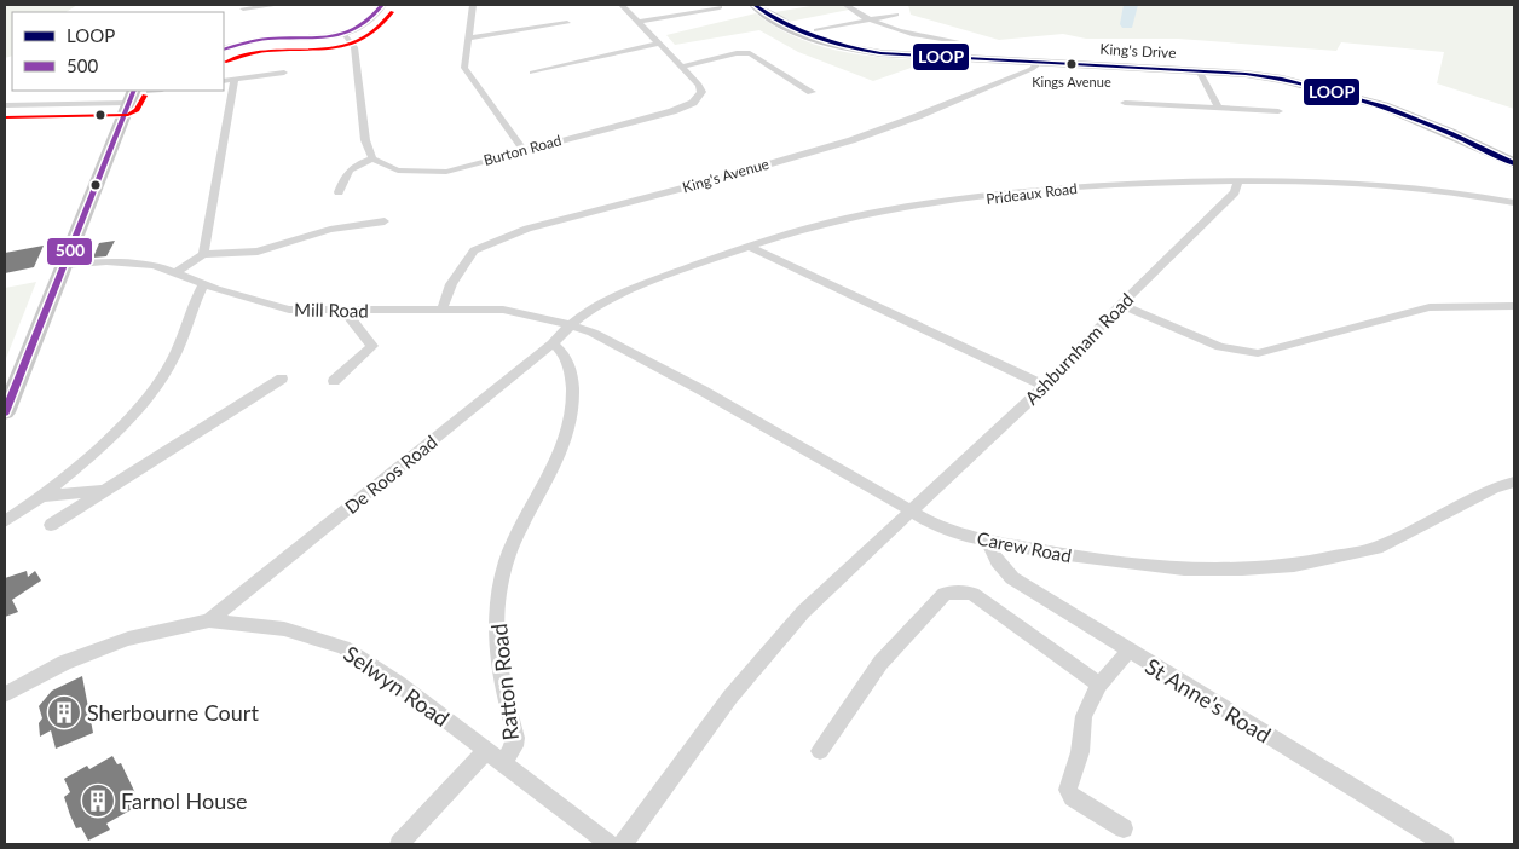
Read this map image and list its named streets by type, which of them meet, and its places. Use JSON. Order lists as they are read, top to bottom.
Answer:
{
  "streets": {
    "main road": ["King's Drive"],
    "street": [
      "Burton Road",
      "King's Avenue",
      "Prideaux Road",
      "Mill Road",
      "Ashburnham Road",
      "De Roos Road",
      "Carew Road",
      "Ratton Road",
      "Selwyn Road",
      "St Anne's Road"
    ]
  },
  "crossings": [
    ["King's Drive", "King's Avenue"],
    ["King's Avenue", "Mill Road"],
    ["Prideaux Road", "Mill Road"],
    ["Prideaux Road", "Ashburnham Road"],
    ["Prideaux Road", "De Roos Road"],
    ["Prideaux Road", "Carew Road"],
    ["Mill Road", "De Roos Road"],
    ["Mill Road", "Carew Road"],
    ["Ashburnham Road", "Carew Road"],
    ["De Roos Road", "Carew Road"],
    ["De Roos Road", "Ratton Road"],
    ["De Roos Road", "Selwyn Road"],
    ["Carew Road", "St Anne's Road"],
    ["Ratton Road", "Selwyn Road"]
  ],
  "places": {
    "other": ["Kings Avenue"],
    "building": ["Sherbourne Court", "Farnol House"]
  },
  "lines": ["transit line LOOP", "transit line 500"],
  "legend": ["LOOP", "500"]
}
